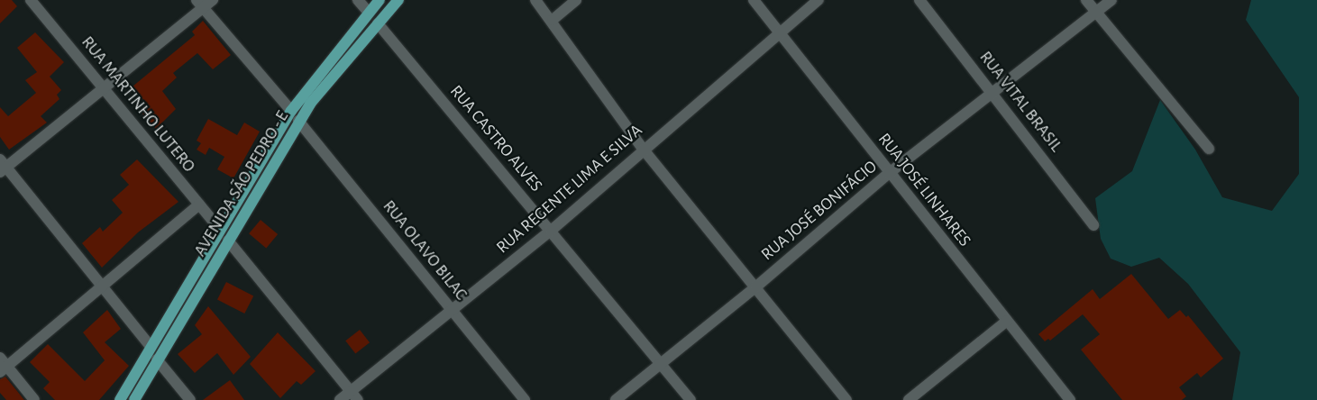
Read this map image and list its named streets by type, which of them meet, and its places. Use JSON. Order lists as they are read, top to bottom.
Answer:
{
  "streets": {
    "main road": ["AVENIDA SÃO PEDRO - E"],
    "street": [
      "RUA VITAL BRASIL",
      "RUA MARTINHO LUTERO",
      "RUA CASTRO ALVES",
      "RUA REGENTE LIMA E SILVA",
      "RUA JOSÉ LINHARES",
      "RUA JOSÉ BONIFÁCIO",
      "RUA OLAVO BILAC"
    ]
  },
  "crossings": [
    ["RUA VITAL BRASIL", "RUA JOSÉ BONIFÁCIO"],
    ["RUA MARTINHO LUTERO", "AVENIDA SÃO PEDRO - E"],
    ["RUA CASTRO ALVES", "AVENIDA SÃO PEDRO - E"],
    ["RUA CASTRO ALVES", "RUA REGENTE LIMA E SILVA"],
    ["RUA CASTRO ALVES", "RUA JOSÉ BONIFÁCIO"],
    ["AVENIDA SÃO PEDRO - E", "RUA OLAVO BILAC"],
    ["RUA REGENTE LIMA E SILVA", "RUA JOSÉ LINHARES"],
    ["RUA REGENTE LIMA E SILVA", "RUA OLAVO BILAC"],
    ["RUA JOSÉ LINHARES", "RUA JOSÉ BONIFÁCIO"]
  ]
}
